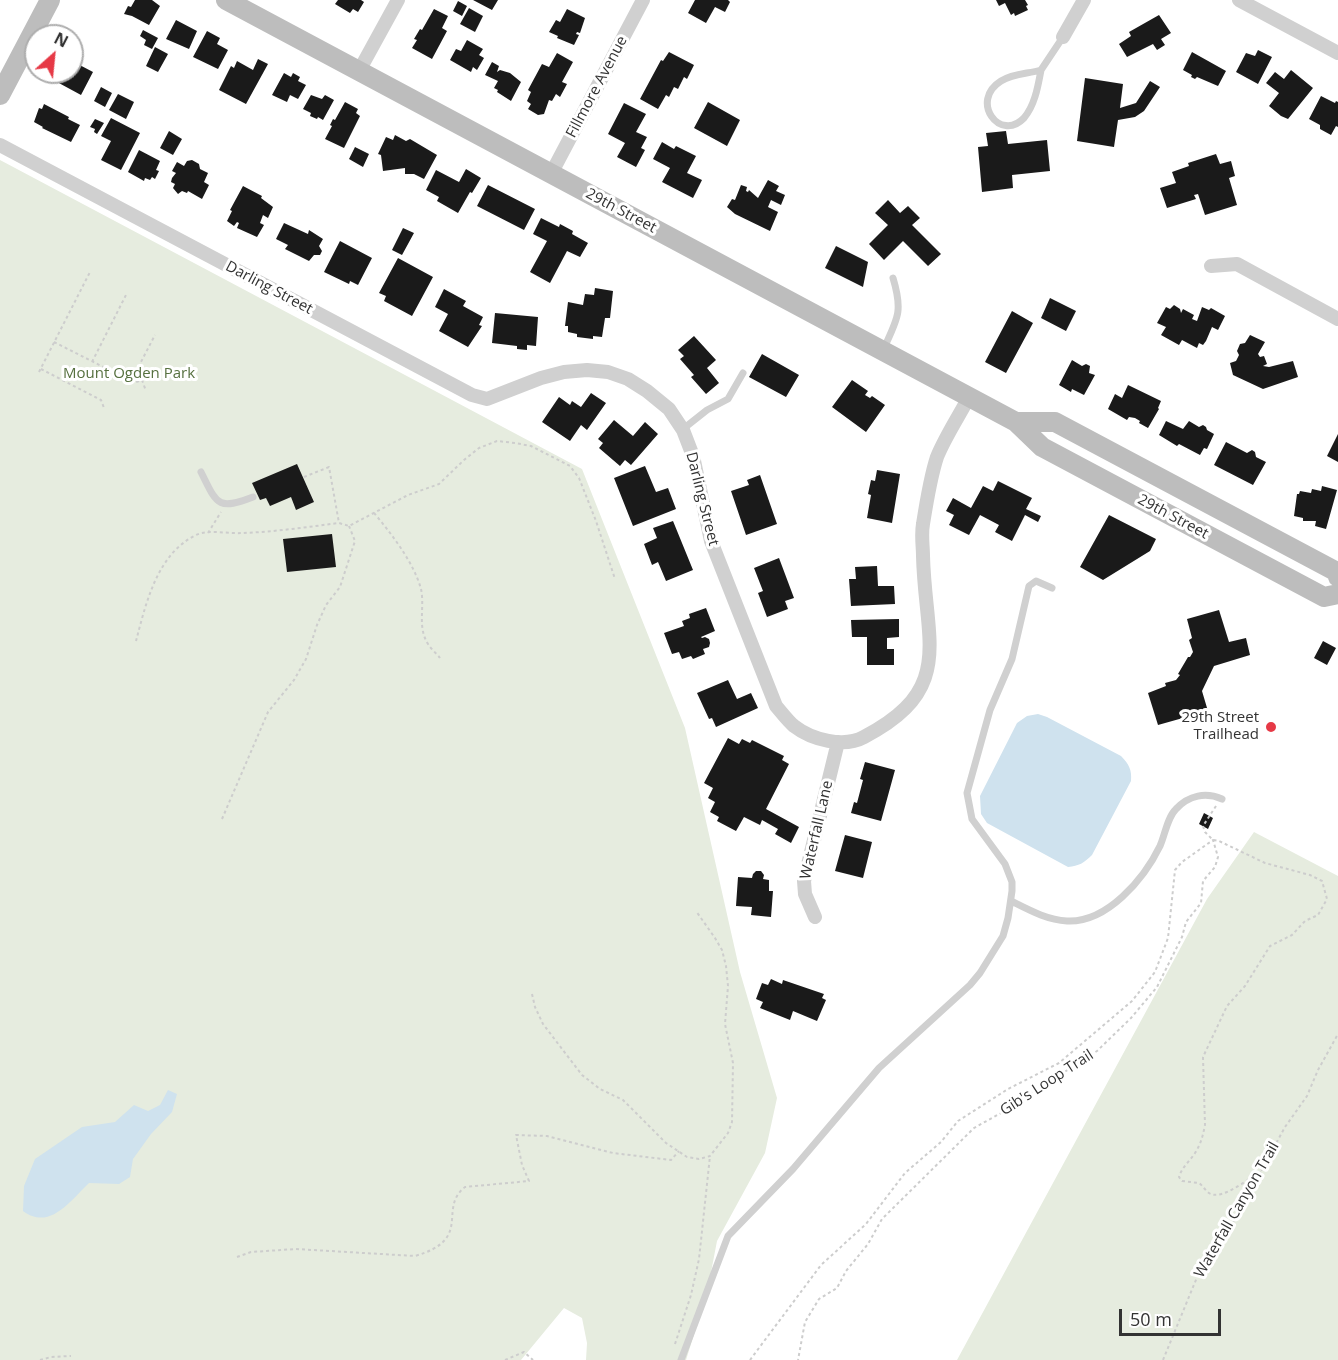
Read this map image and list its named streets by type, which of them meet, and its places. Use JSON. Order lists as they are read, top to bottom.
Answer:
{
  "streets": {
    "street": [
      "Fillmore Avenue",
      "29th Street",
      "Darling Street",
      "Waterfall Lane"
    ],
    "path": ["Gib's Loop Trail", "Waterfall Canyon Trail"]
  },
  "crossings": [
    ["Fillmore Avenue", "29th Street"],
    ["29th Street", "Darling Street"],
    ["Darling Street", "Waterfall Lane"]
  ],
  "parks": ["Mount Ogden Park"],
  "places": ["29th Street Trailhead"],
  "scale_bar": "50 m",
  "north": "top right"
}
